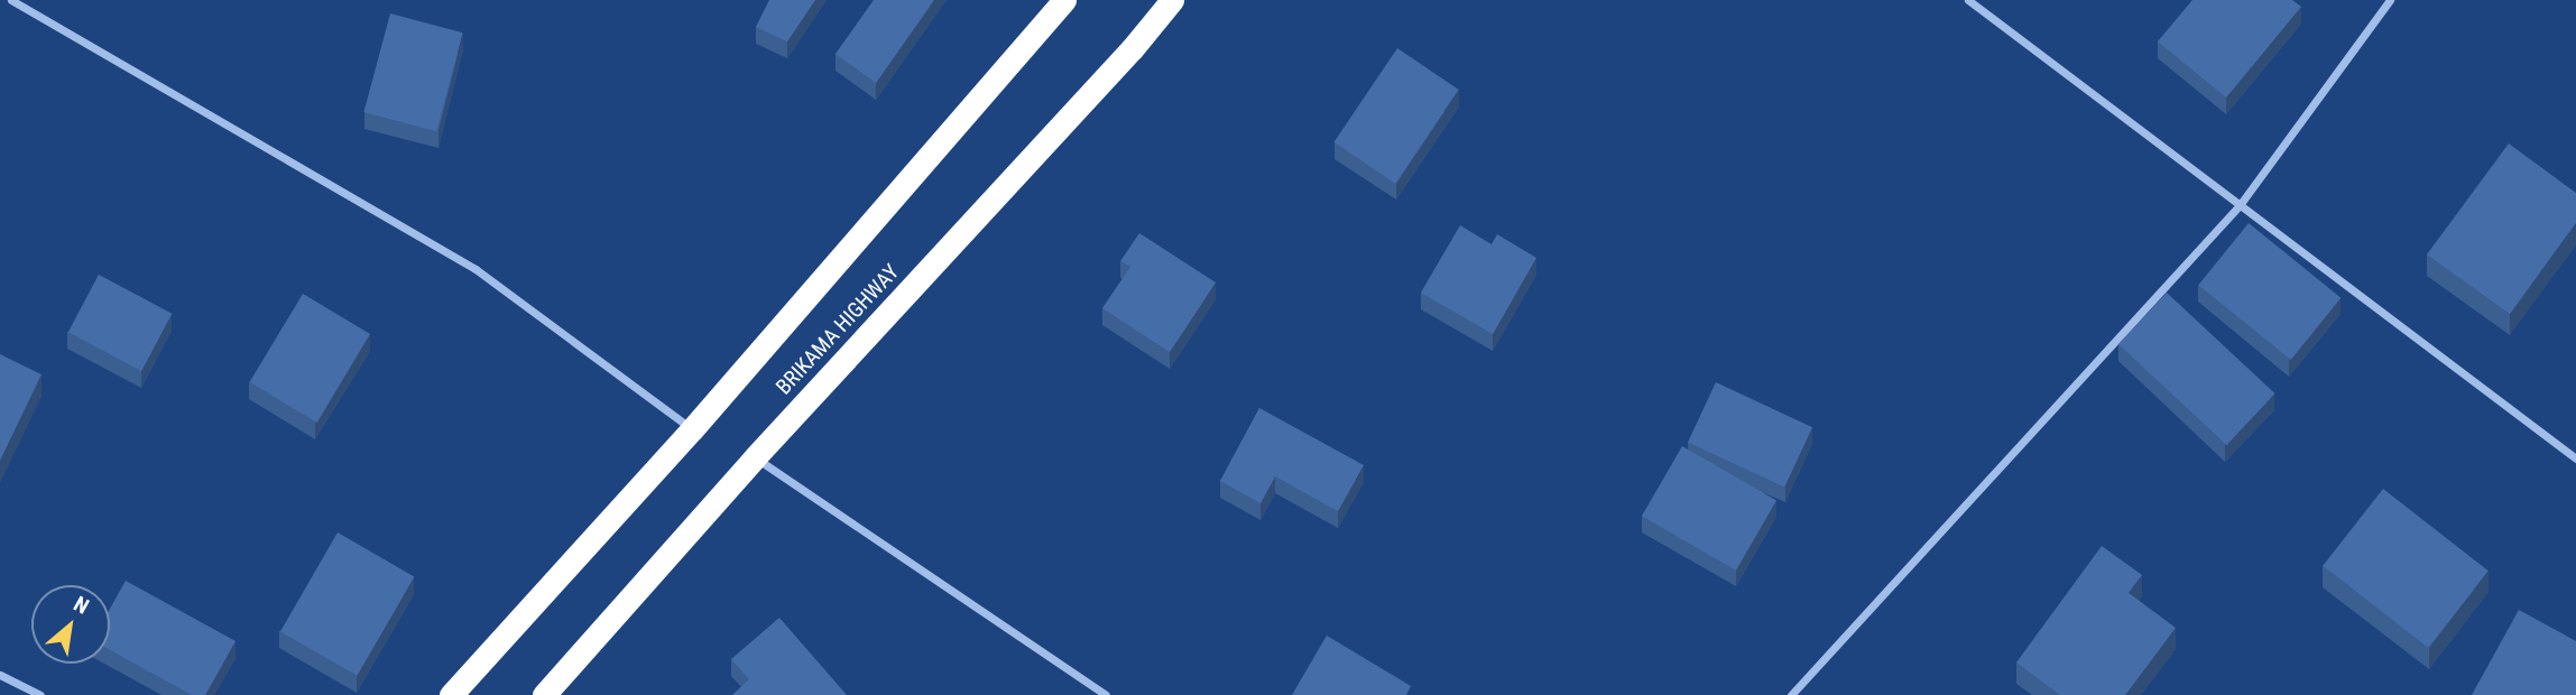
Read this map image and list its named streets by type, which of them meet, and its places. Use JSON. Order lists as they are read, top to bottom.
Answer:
{
  "streets": {
    "highway": ["BRIKAMA HIGHWAY"]
  },
  "north": "top right"
}
